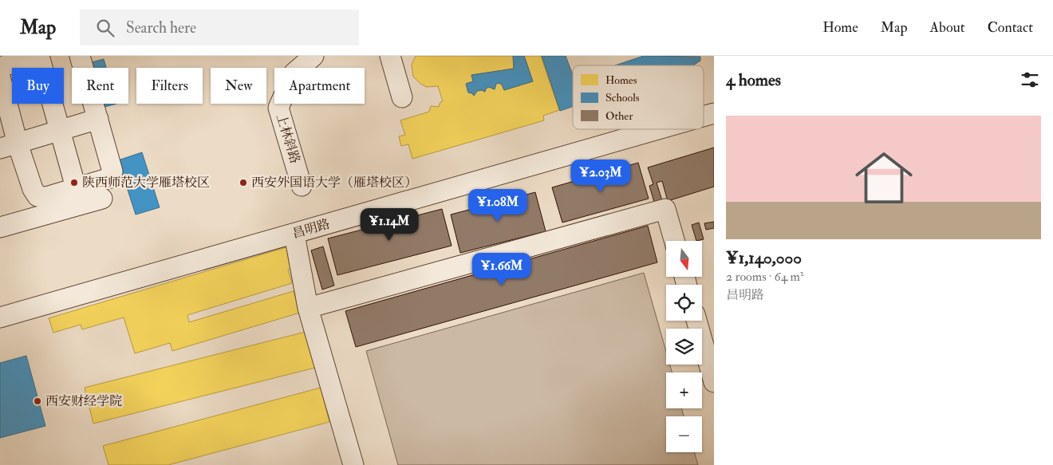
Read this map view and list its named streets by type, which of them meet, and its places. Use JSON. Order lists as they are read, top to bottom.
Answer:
{
  "streets": {
    "street": ["上林斜路", "昌明路"]
  },
  "places": ["陕西师范大学雁塔校区", "西安外国语大学（雁塔校区）", "西安财经学院"],
  "legend": ["Homes", "Schools", "Other"],
  "north": "bottom",
  "page": {
    "header": "Map",
    "search": "Search here",
    "nav": [
      "Home",
      "Map",
      "About",
      "Contact"
    ],
    "heading": "4 homes",
    "chip": [
      "Buy",
      "Rent",
      "Filters",
      "New",
      "Apartment"
    ],
    "list": [
      {
        "name": "¥1,140,000",
        "note": "2 rooms · 64 m² · 昌明路"
      }
    ],
    "price": [
      "¥2.03M",
      "¥1.08M",
      "¥1.14M",
      "¥1.66M"
    ],
    "map_buttons": ["+", "−"]
  }
}
